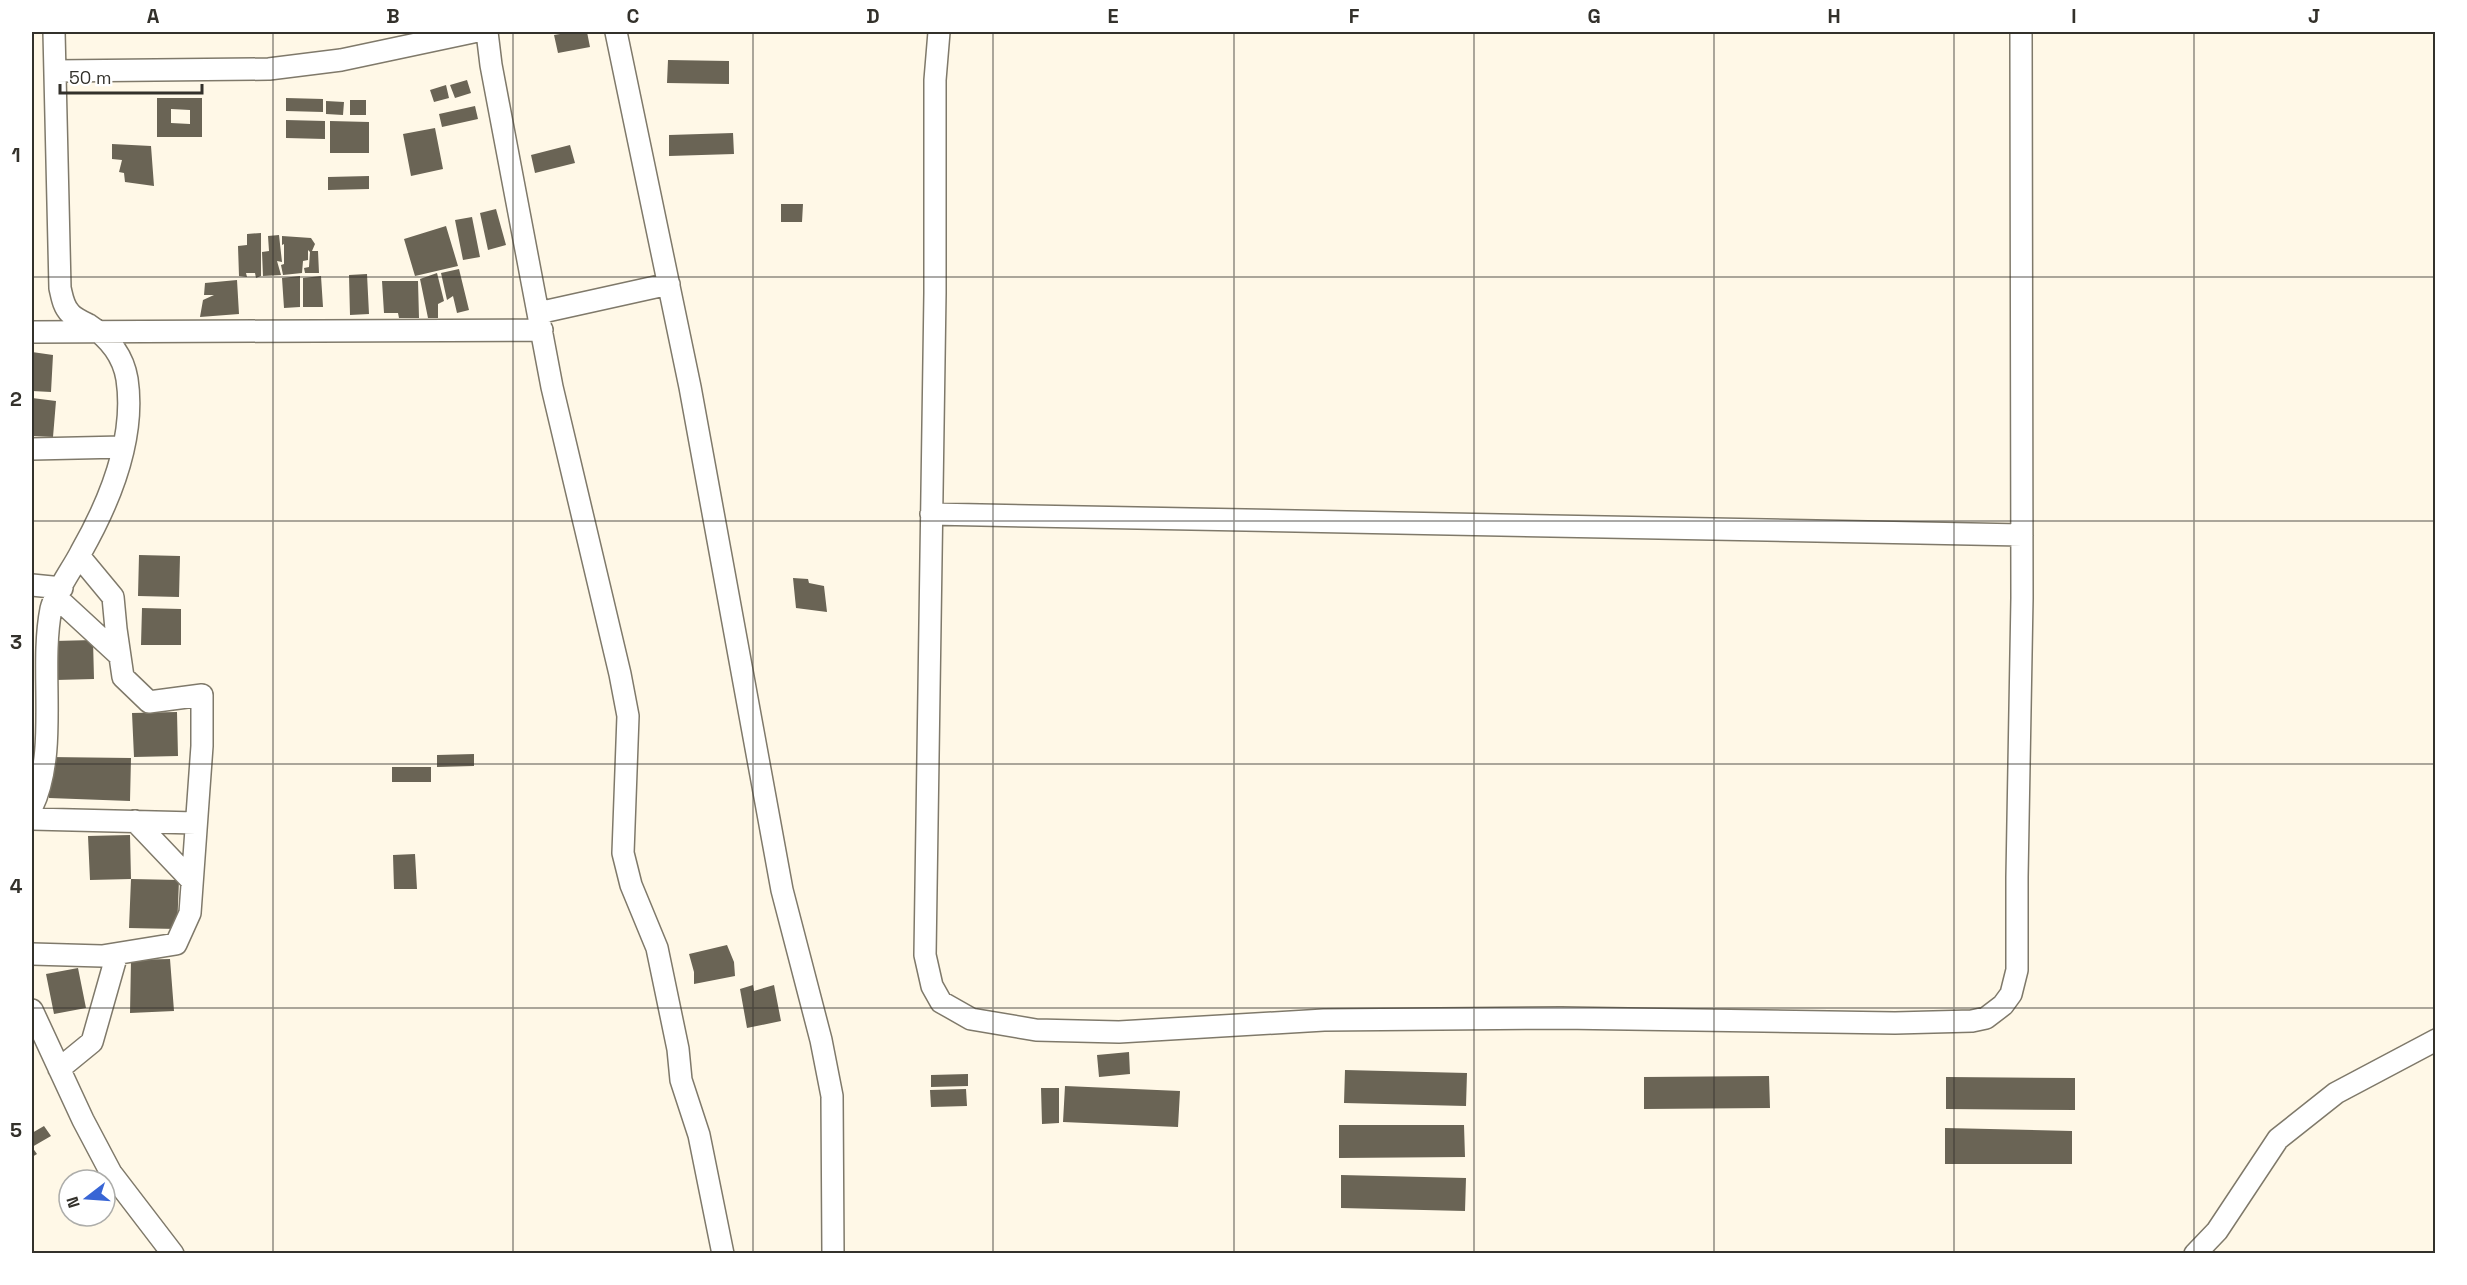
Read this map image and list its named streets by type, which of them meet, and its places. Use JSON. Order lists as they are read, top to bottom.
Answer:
{
  "scale_bar": "50 m",
  "north": "left",
  "grid": {
    "columns": [
      "A",
      "B",
      "C",
      "D",
      "E",
      "F",
      "G",
      "H",
      "I",
      "J"
    ],
    "rows": [
      "1",
      "2",
      "3",
      "4",
      "5"
    ]
  }
}
